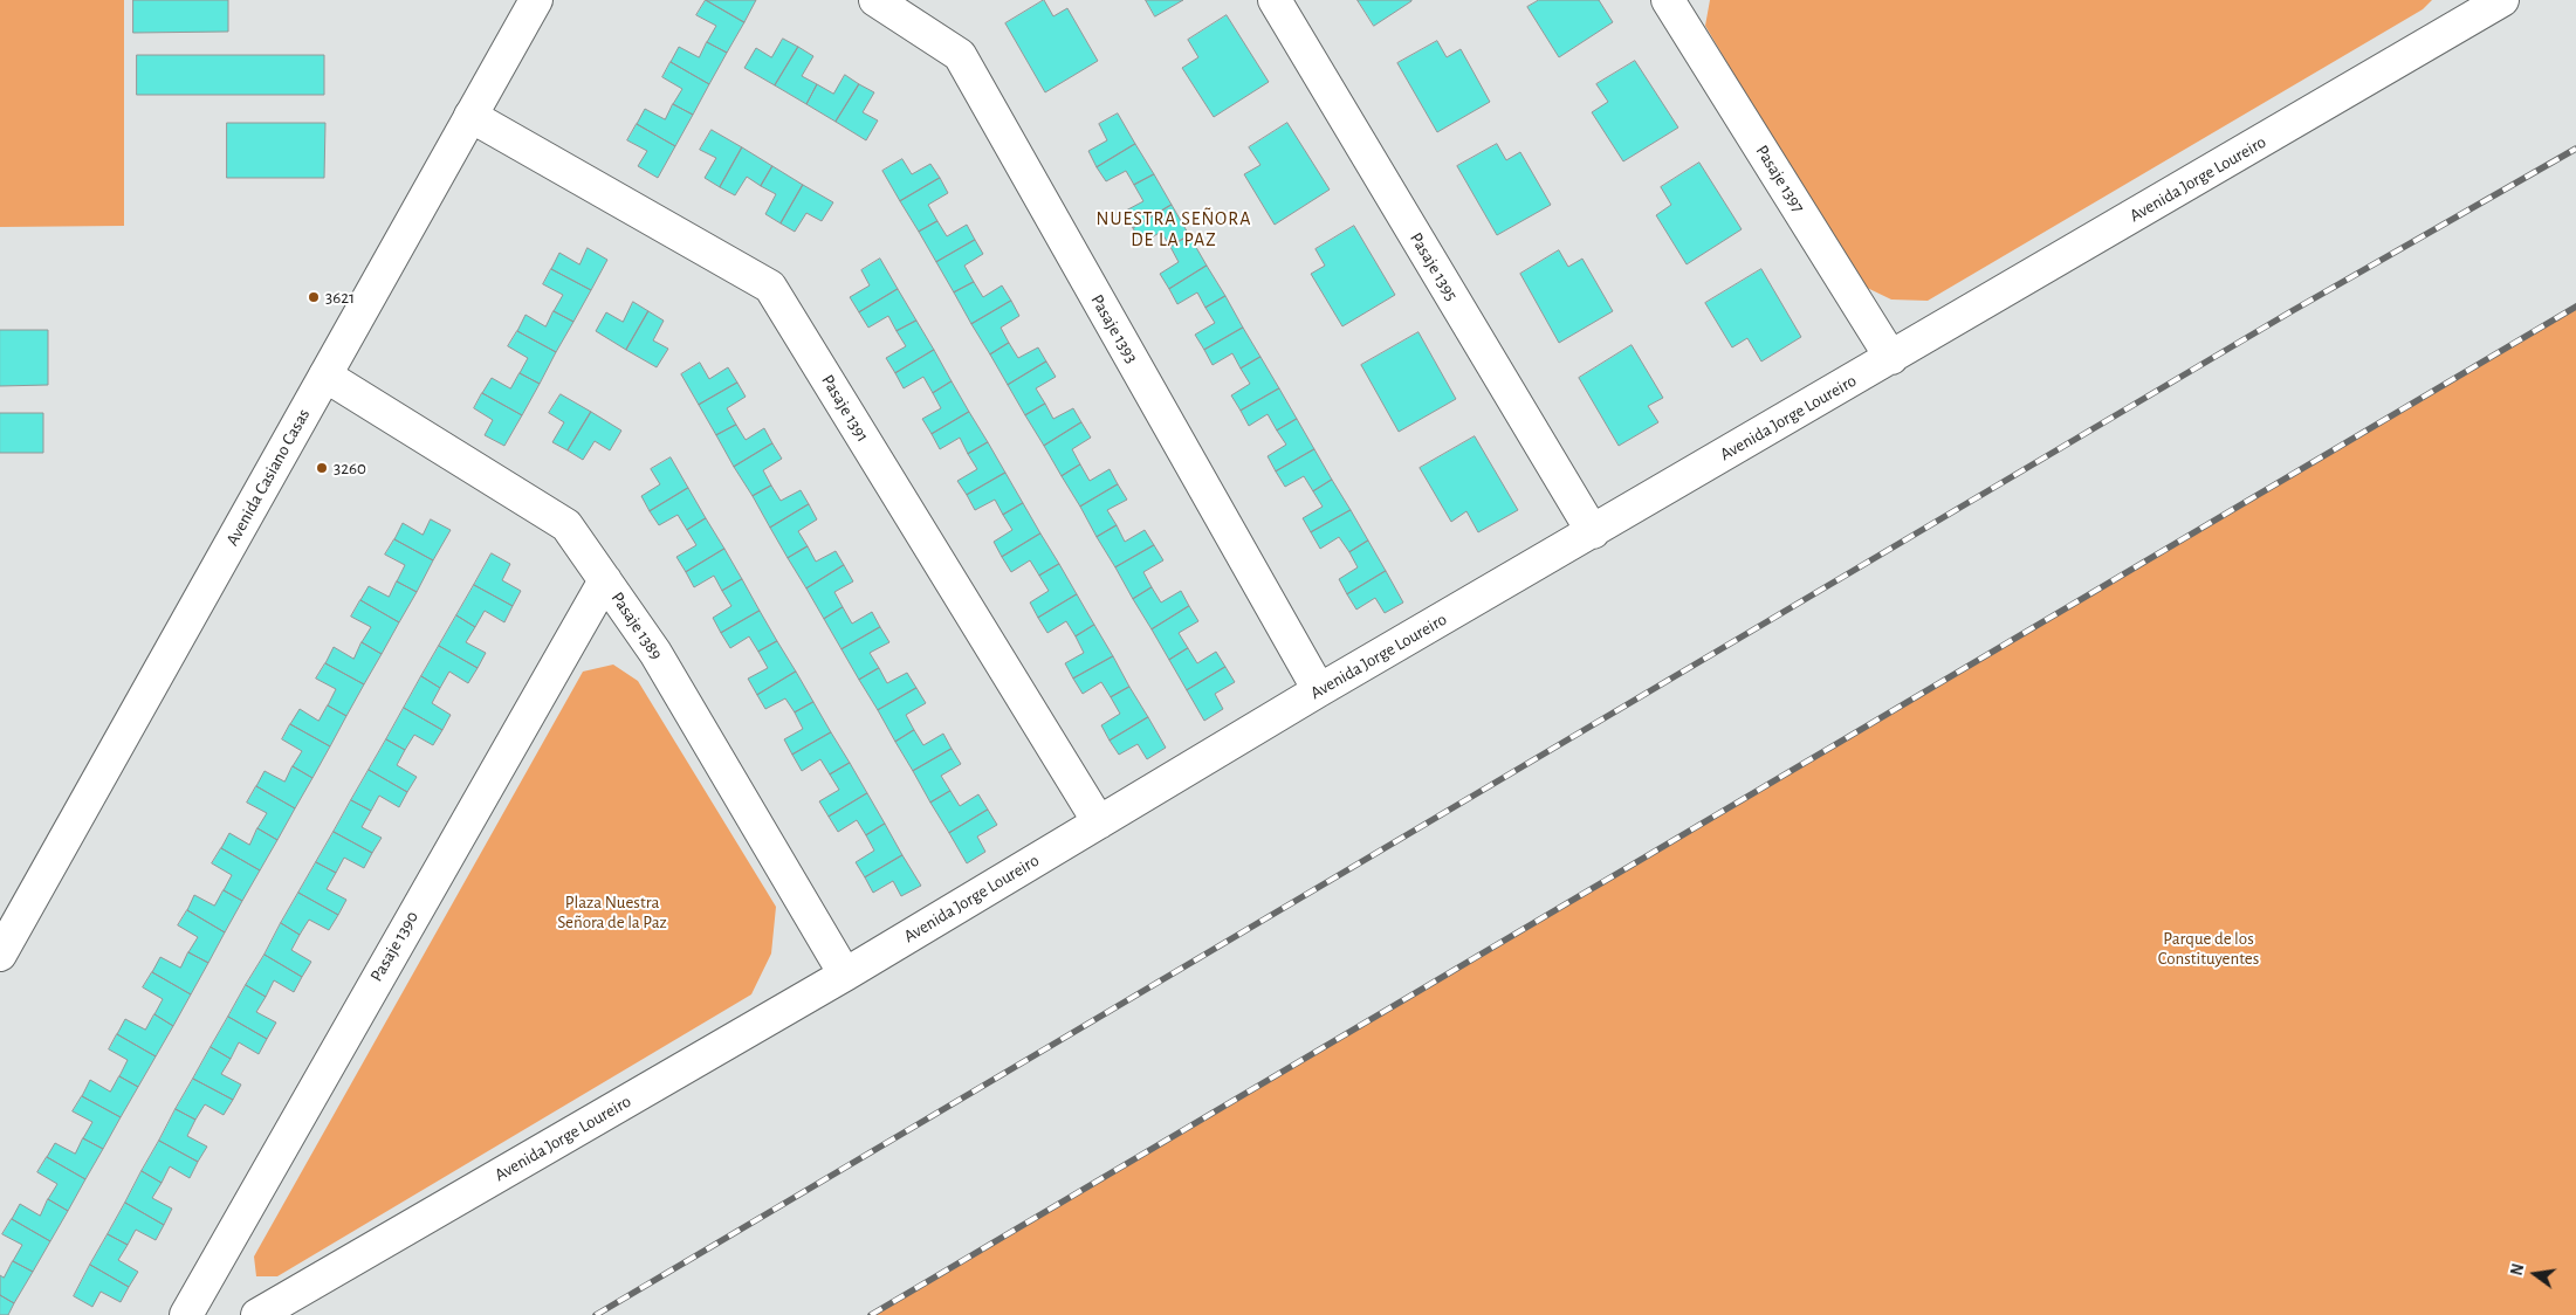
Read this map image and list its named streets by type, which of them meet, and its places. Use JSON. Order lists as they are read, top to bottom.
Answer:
{
  "streets": {
    "street": [
      "Pasaje 1397",
      "Avenida Jorge Loureiro",
      "Pasaje 1395",
      "Pasaje 1393",
      "Pasaje 1391",
      "Avenida Casiano Casas",
      "Pasaje 1389",
      "Pasaje 1390"
    ]
  },
  "crossings": [
    ["Pasaje 1397", "Avenida Jorge Loureiro"],
    ["Avenida Jorge Loureiro", "Pasaje 1395"],
    ["Avenida Jorge Loureiro", "Pasaje 1393"],
    ["Avenida Jorge Loureiro", "Pasaje 1391"],
    ["Avenida Jorge Loureiro", "Pasaje 1389"],
    ["Pasaje 1391", "Avenida Casiano Casas"],
    ["Avenida Casiano Casas", "Pasaje 1389"],
    ["Pasaje 1389", "Pasaje 1390"]
  ],
  "districts": ["NUESTRA SEÑORA DE LA PAZ"],
  "parks": ["Plaza Nuestra Señora de la Paz", "Parque de los Constituyentes"],
  "places": ["3621", "3260"],
  "north": "left"
}
